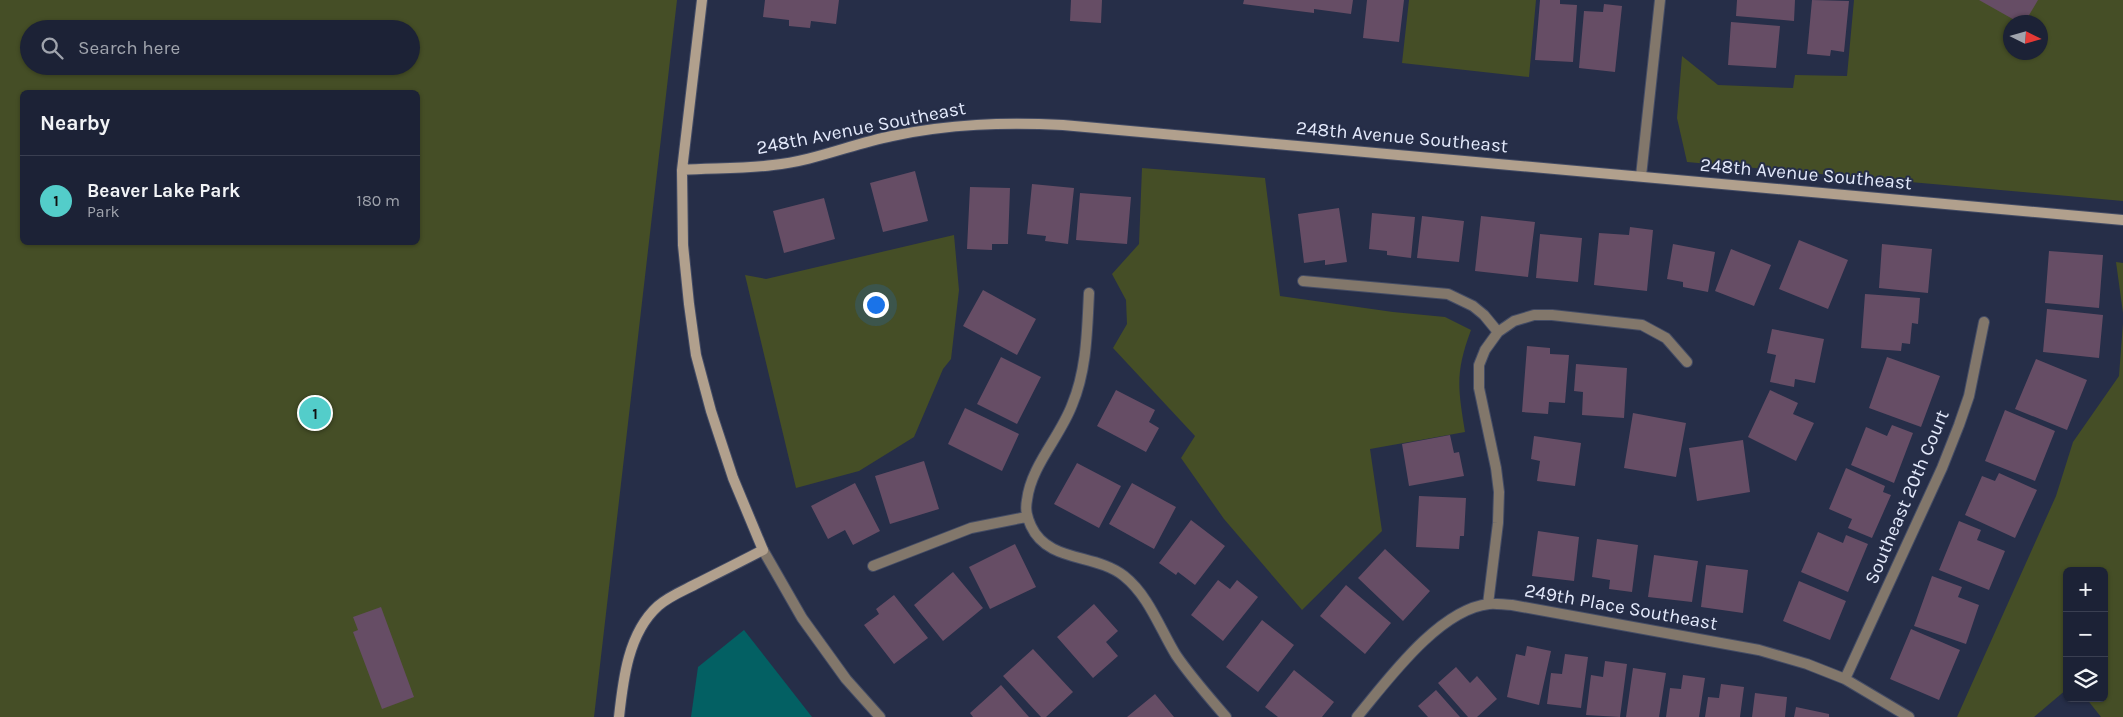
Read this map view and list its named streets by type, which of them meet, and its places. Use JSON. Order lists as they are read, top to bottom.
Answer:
{
  "streets": {
    "street": ["248th Avenue Southeast", "Southeast 20th Court", "249th Place Southeast"]
  },
  "crossings": [
    ["Southeast 20th Court", "249th Place Southeast"]
  ],
  "north": "right",
  "page": {
    "search": "Search here",
    "heading": "Nearby",
    "list": [
      {
        "mark": "1",
        "name": "Beaver Lake Park",
        "note": "Park",
        "value": "180 m"
      }
    ],
    "pins": "1",
    "map_buttons": ["+", "−"]
  }
}
